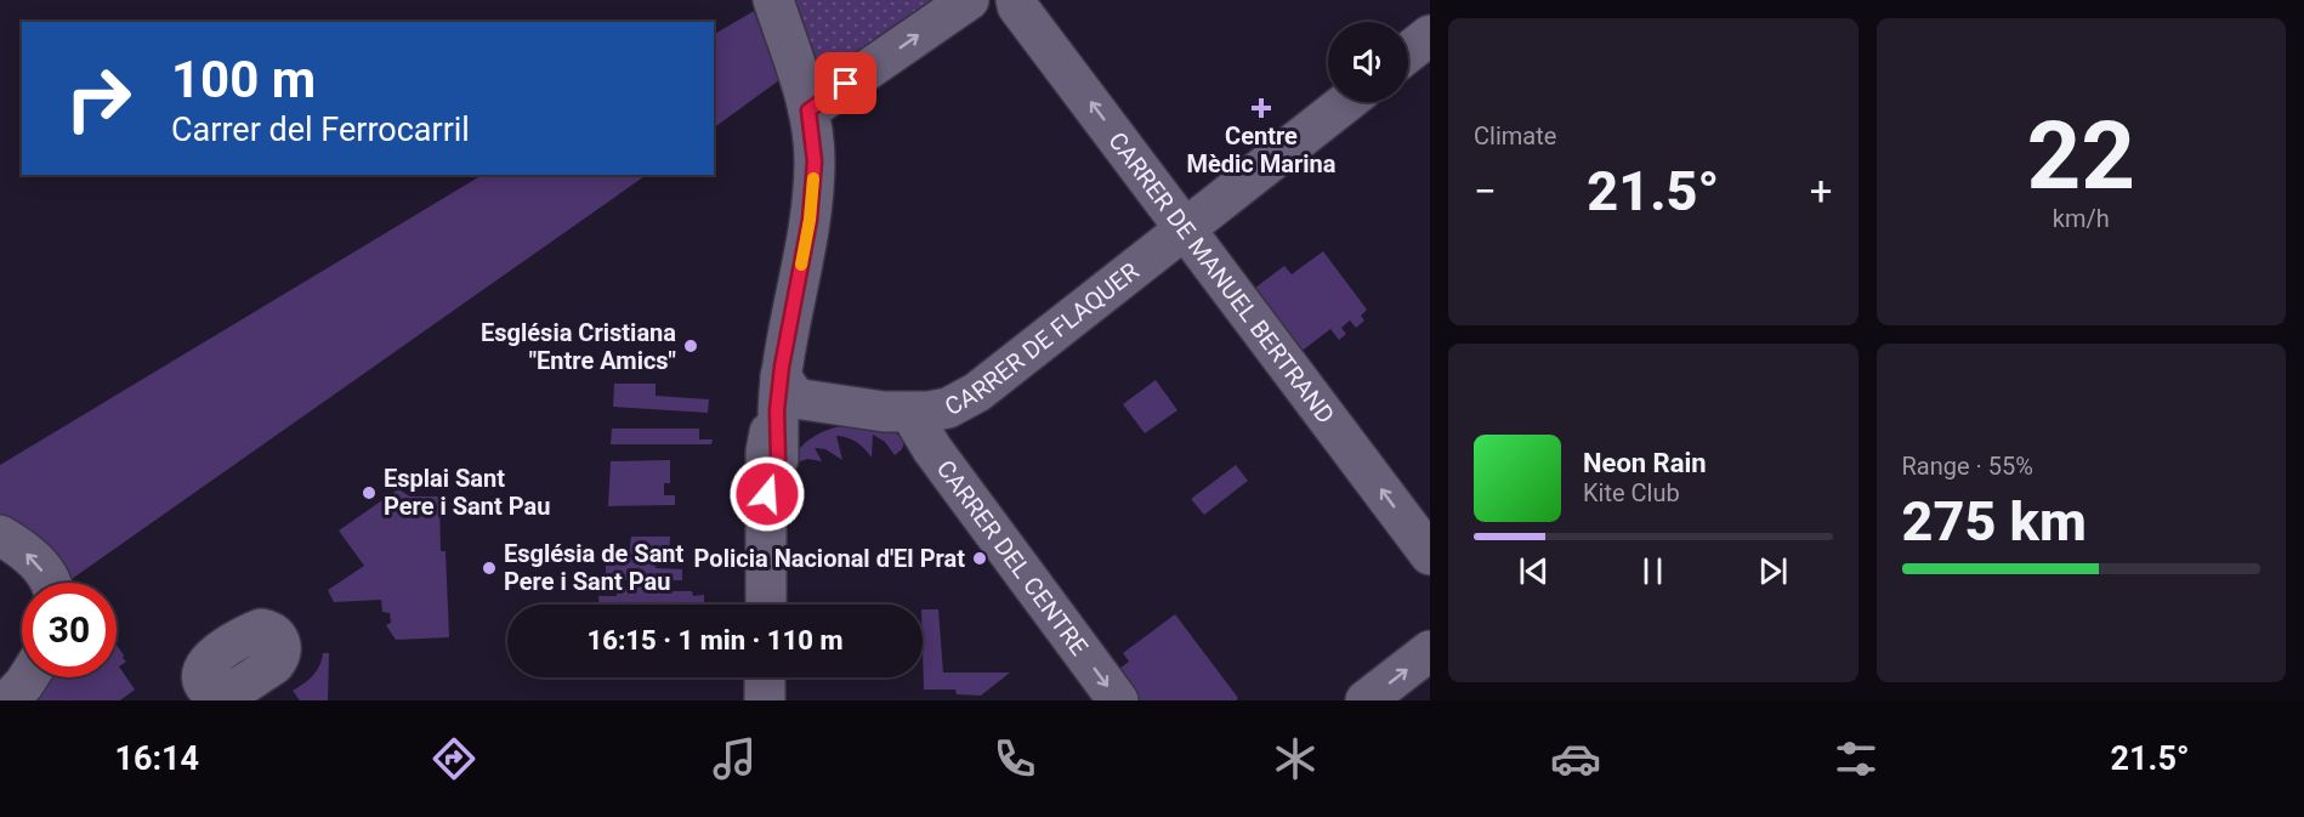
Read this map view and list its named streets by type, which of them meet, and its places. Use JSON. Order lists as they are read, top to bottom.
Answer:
{
  "streets": {
    "street": ["CARRER DE MANUEL BERTRAND", "CARRER DE FLAQUER", "CARRER DEL CENTRE"]
  },
  "crossings": [
    ["CARRER DE MANUEL BERTRAND", "CARRER DE FLAQUER"],
    ["CARRER DE FLAQUER", "CARRER DEL CENTRE"]
  ],
  "one_way": ["CARRER DE MANUEL BERTRAND", "CARRER DEL CENTRE"],
  "places": {
    "health": ["Centre Mèdic Marina"],
    "other": [
      "Església Cristiana \"Entre Amics\"",
      "Esplai Sant Pere i Sant Pau",
      "Policia Nacional d'El Prat",
      "Església de Sant Pere i Sant Pau"
    ]
  },
  "page": {
    "tile": [
      "Climate",
      ["22", "km/h"],
      ["Range · 55%", "275 km"]
    ],
    "turn": ["100 m", "Carrer del Ferrocarril"],
    "heat": ["−", "21.5°", "+"],
    "song": ["Neon Rain", "Kite Club"],
    "limit": "30",
    "trip": "16:15 · 1 min · 110 m",
    "tabs": ["16:14", "21.5°"]
  }
}
